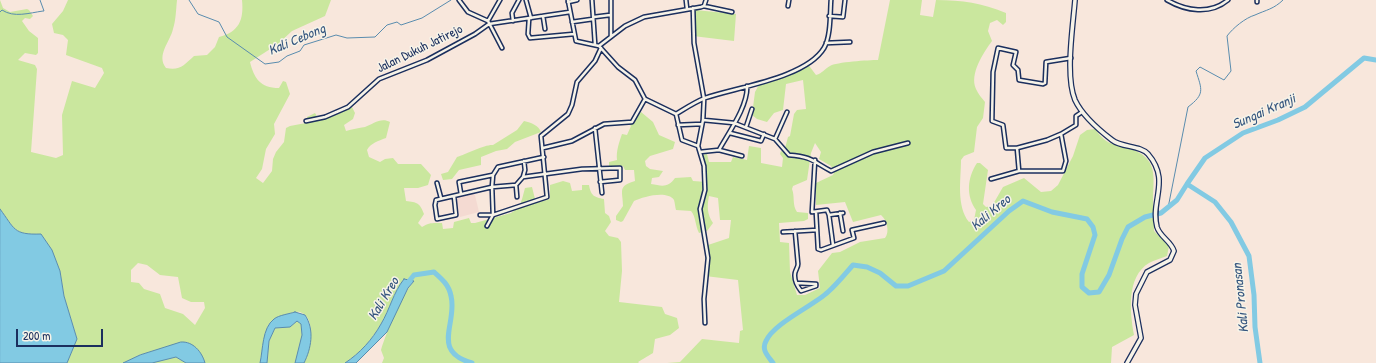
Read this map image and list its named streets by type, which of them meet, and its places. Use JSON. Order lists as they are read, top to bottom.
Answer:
{
  "streets": {
    "street": ["Jalan Dukuh Jatirejo"]
  },
  "water": [
    "Kali Cebong",
    "Sungai Kranji",
    "Kali Kreo",
    "Kali Pronasan"
  ],
  "scale_bar": "200 m"
}
